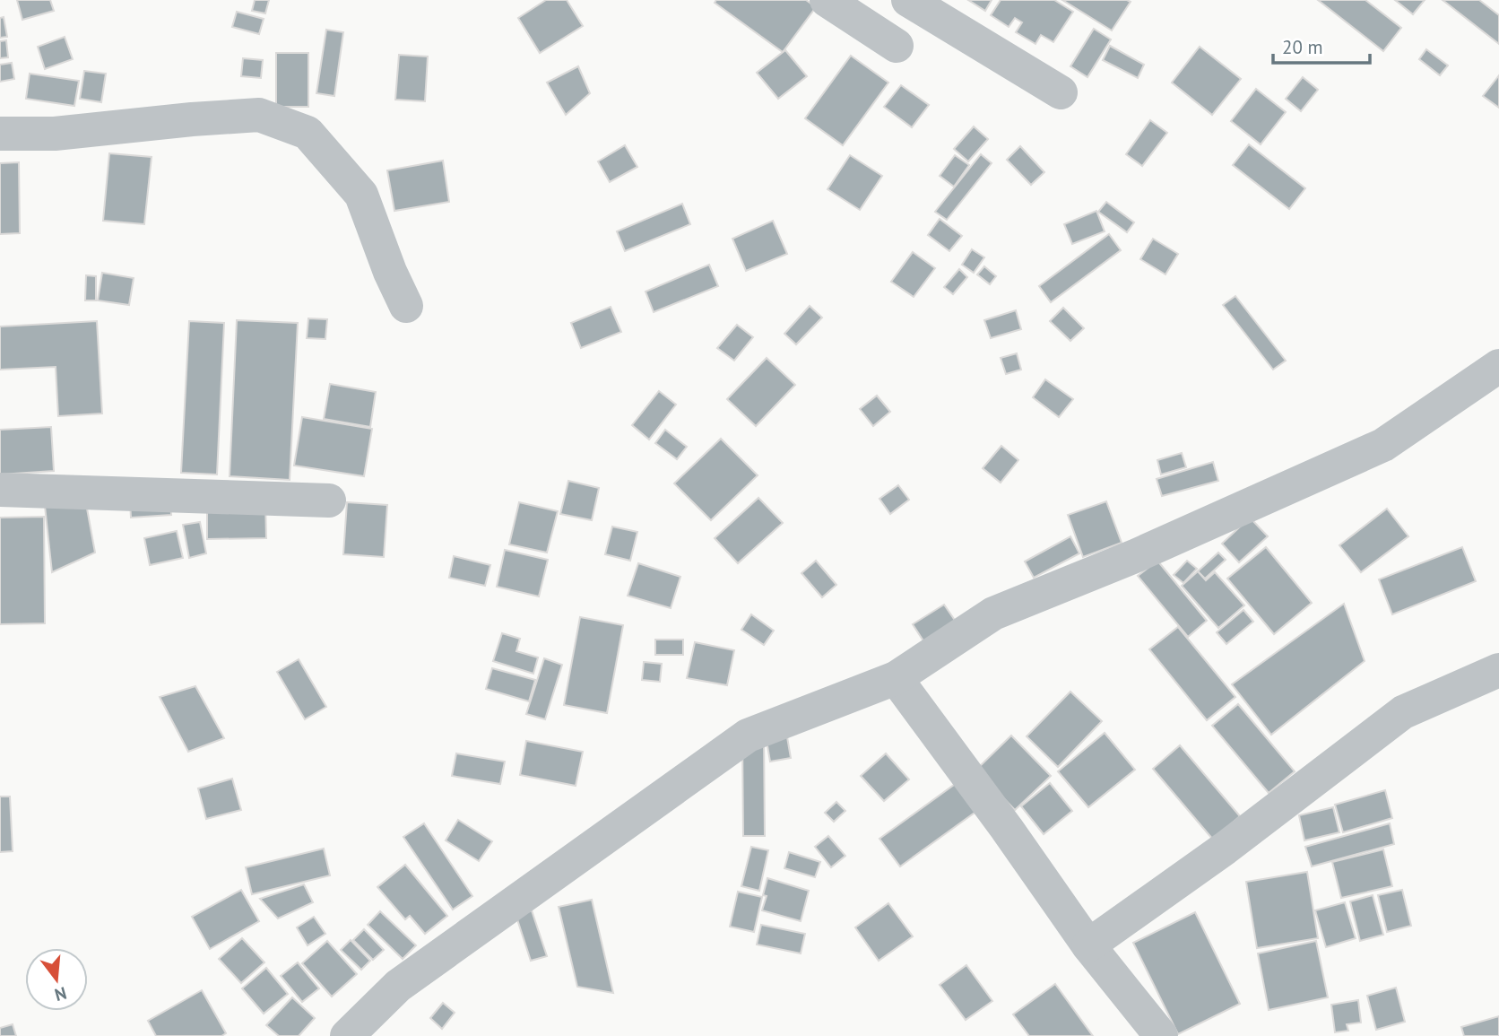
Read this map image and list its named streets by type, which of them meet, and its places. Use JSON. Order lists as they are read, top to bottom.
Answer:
{
  "scale_bar": "20 m",
  "north": "bottom"
}
